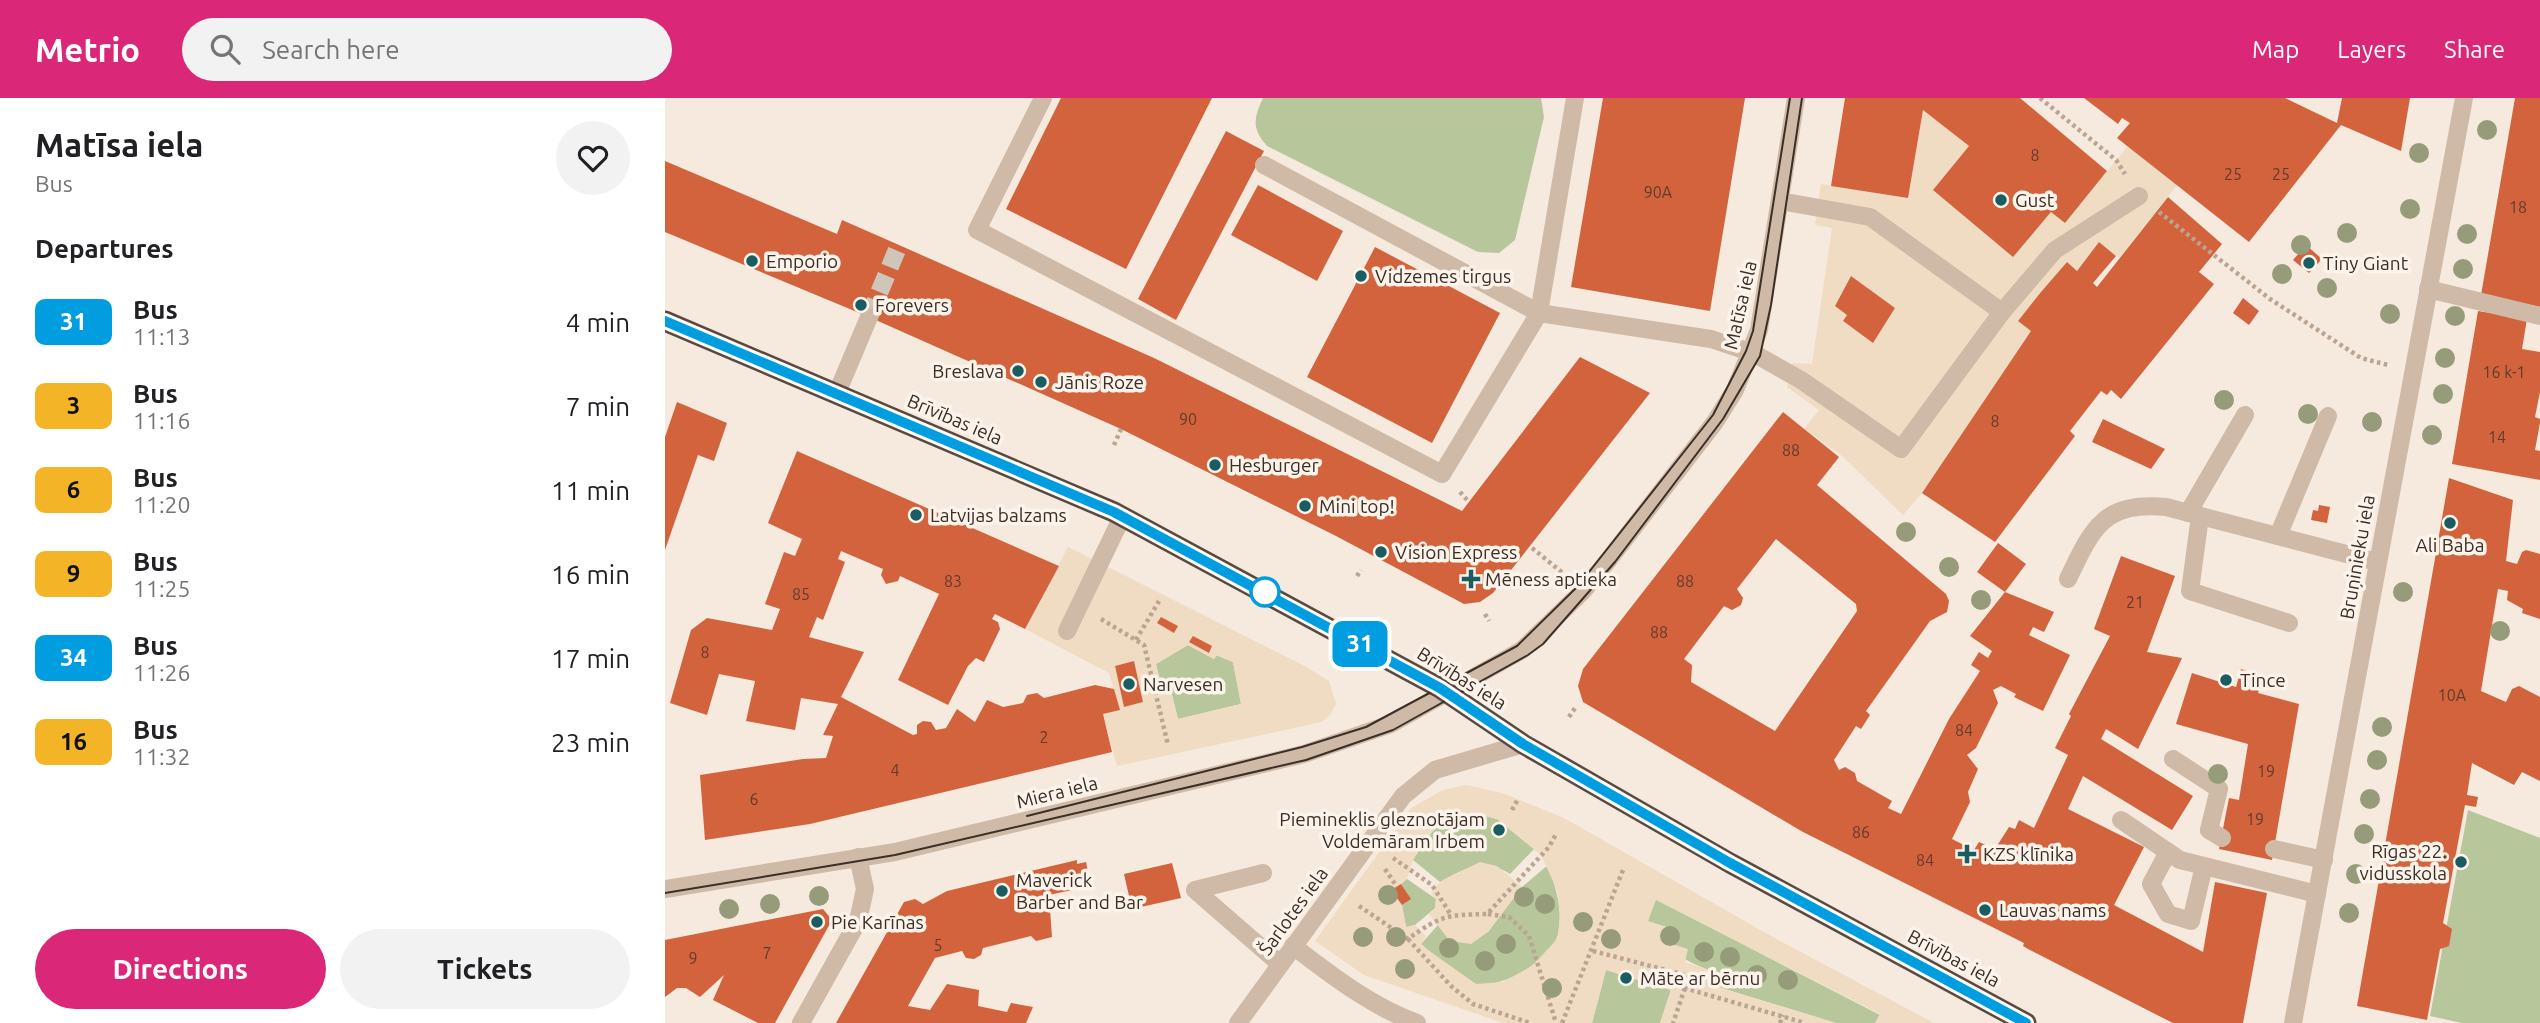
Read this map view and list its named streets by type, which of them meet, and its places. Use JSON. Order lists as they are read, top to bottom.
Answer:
{
  "streets": {
    "highway": ["Brīvības iela"],
    "street": [
      "Matīsa iela",
      "Bruņinieku iela",
      "Miera iela",
      "Šarlotes iela"
    ]
  },
  "crossings": [
    ["Matīsa iela", "Brīvības iela"],
    ["Matīsa iela", "Miera iela"],
    ["Brīvības iela", "Miera iela"],
    ["Brīvības iela", "Šarlotes iela"]
  ],
  "places": {
    "other": [
      "Gust",
      "Emporio",
      "Tiny Giant",
      "Vidzemes tirgus",
      "Forevers",
      "Breslava",
      "Jānis Roze",
      "Hesburger",
      "Mini top!",
      "Latvijas balzams",
      "Ali Baba",
      "Vision Express",
      "Tince",
      "Narvesen",
      "Piemineklis gleznotājam Voldemāram Irbem",
      "Rīgas 22. vidusskola",
      "Maverick Barber and Bar",
      "Lauvas nams",
      "Pie Karīnas",
      "Māte ar bērnu"
    ],
    "health": ["Mēness aptieka", "KZS klīnika"]
  },
  "lines": ["bus line 31"],
  "house_numbers": [
    "8",
    "25",
    "25",
    "90A",
    "18",
    "16 k-1",
    "90",
    "8",
    "14",
    "88",
    "83",
    "88",
    "85",
    "21",
    "88",
    "8",
    "10A",
    "84",
    "2",
    "4",
    "19",
    "6",
    "19",
    "86",
    "84",
    "5",
    "7",
    "9"
  ],
  "page": {
    "header": "Metrio",
    "search": "Search here",
    "nav": ["Map", "Layers", "Share"],
    "heading": [
      ["Matīsa iela", "Bus"],
      "Departures"
    ],
    "on_map": "31",
    "list": [
      {
        "mark": "31",
        "name": "Bus",
        "note": "11:13",
        "value": "4 min"
      },
      {
        "mark": "3",
        "name": "Bus",
        "note": "11:16",
        "value": "7 min"
      },
      {
        "mark": "6",
        "name": "Bus",
        "note": "11:20",
        "value": "11 min"
      },
      {
        "mark": "9",
        "name": "Bus",
        "note": "11:25",
        "value": "16 min"
      },
      {
        "mark": "34",
        "name": "Bus",
        "note": "11:26",
        "value": "17 min"
      },
      {
        "mark": "16",
        "name": "Bus",
        "note": "11:32",
        "value": "23 min"
      }
    ],
    "buttons": ["Directions", "Tickets"]
  }
}
